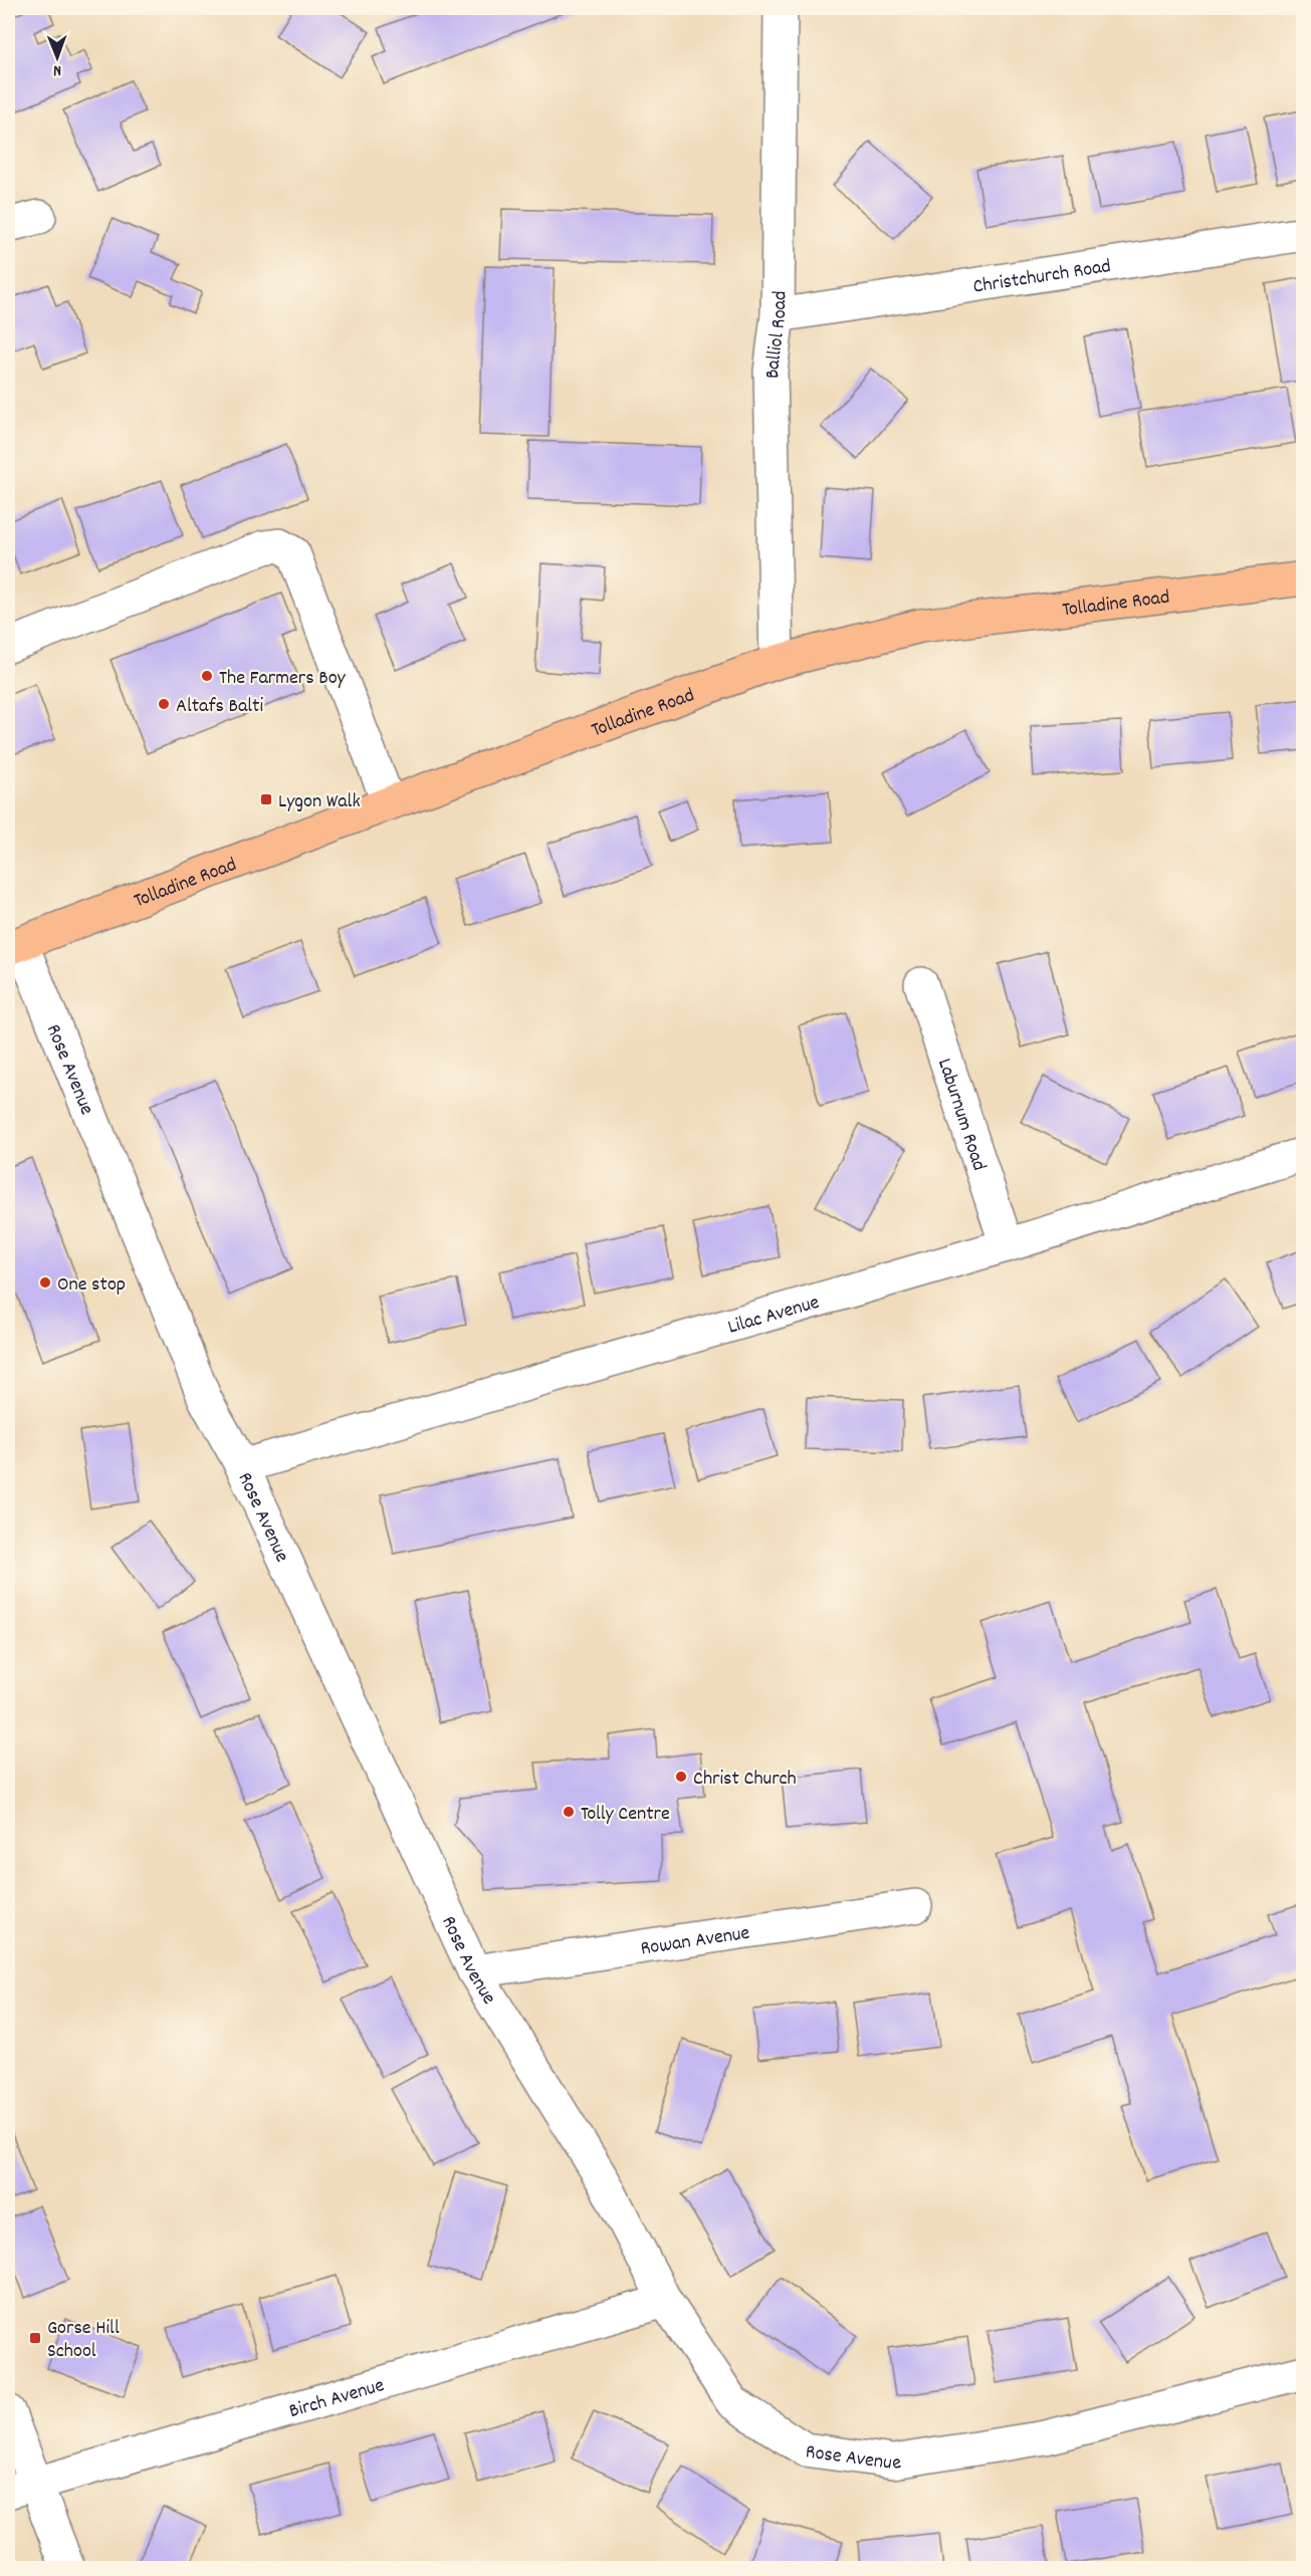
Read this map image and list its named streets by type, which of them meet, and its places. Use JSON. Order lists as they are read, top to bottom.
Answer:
{
  "streets": {
    "main road": ["Tolladine Road"],
    "street": [
      "Christchurch Road",
      "Balliol Road",
      "Rose Avenue",
      "Laburnum Road",
      "Lilac Avenue",
      "Rowan Avenue",
      "Birch Avenue"
    ]
  },
  "crossings": [
    ["Christchurch Road", "Balliol Road"],
    ["Balliol Road", "Tolladine Road"],
    ["Tolladine Road", "Rose Avenue"],
    ["Rose Avenue", "Lilac Avenue"],
    ["Rose Avenue", "Rowan Avenue"],
    ["Rose Avenue", "Birch Avenue"],
    ["Laburnum Road", "Lilac Avenue"]
  ],
  "places": {
    "other": [
      "The Farmers Boy",
      "Altafs Balti",
      "One stop",
      "Christ Church",
      "Tolly Centre"
    ],
    "transit": ["Lygon Walk", "Gorse Hill School"]
  },
  "north": "bottom"
}
